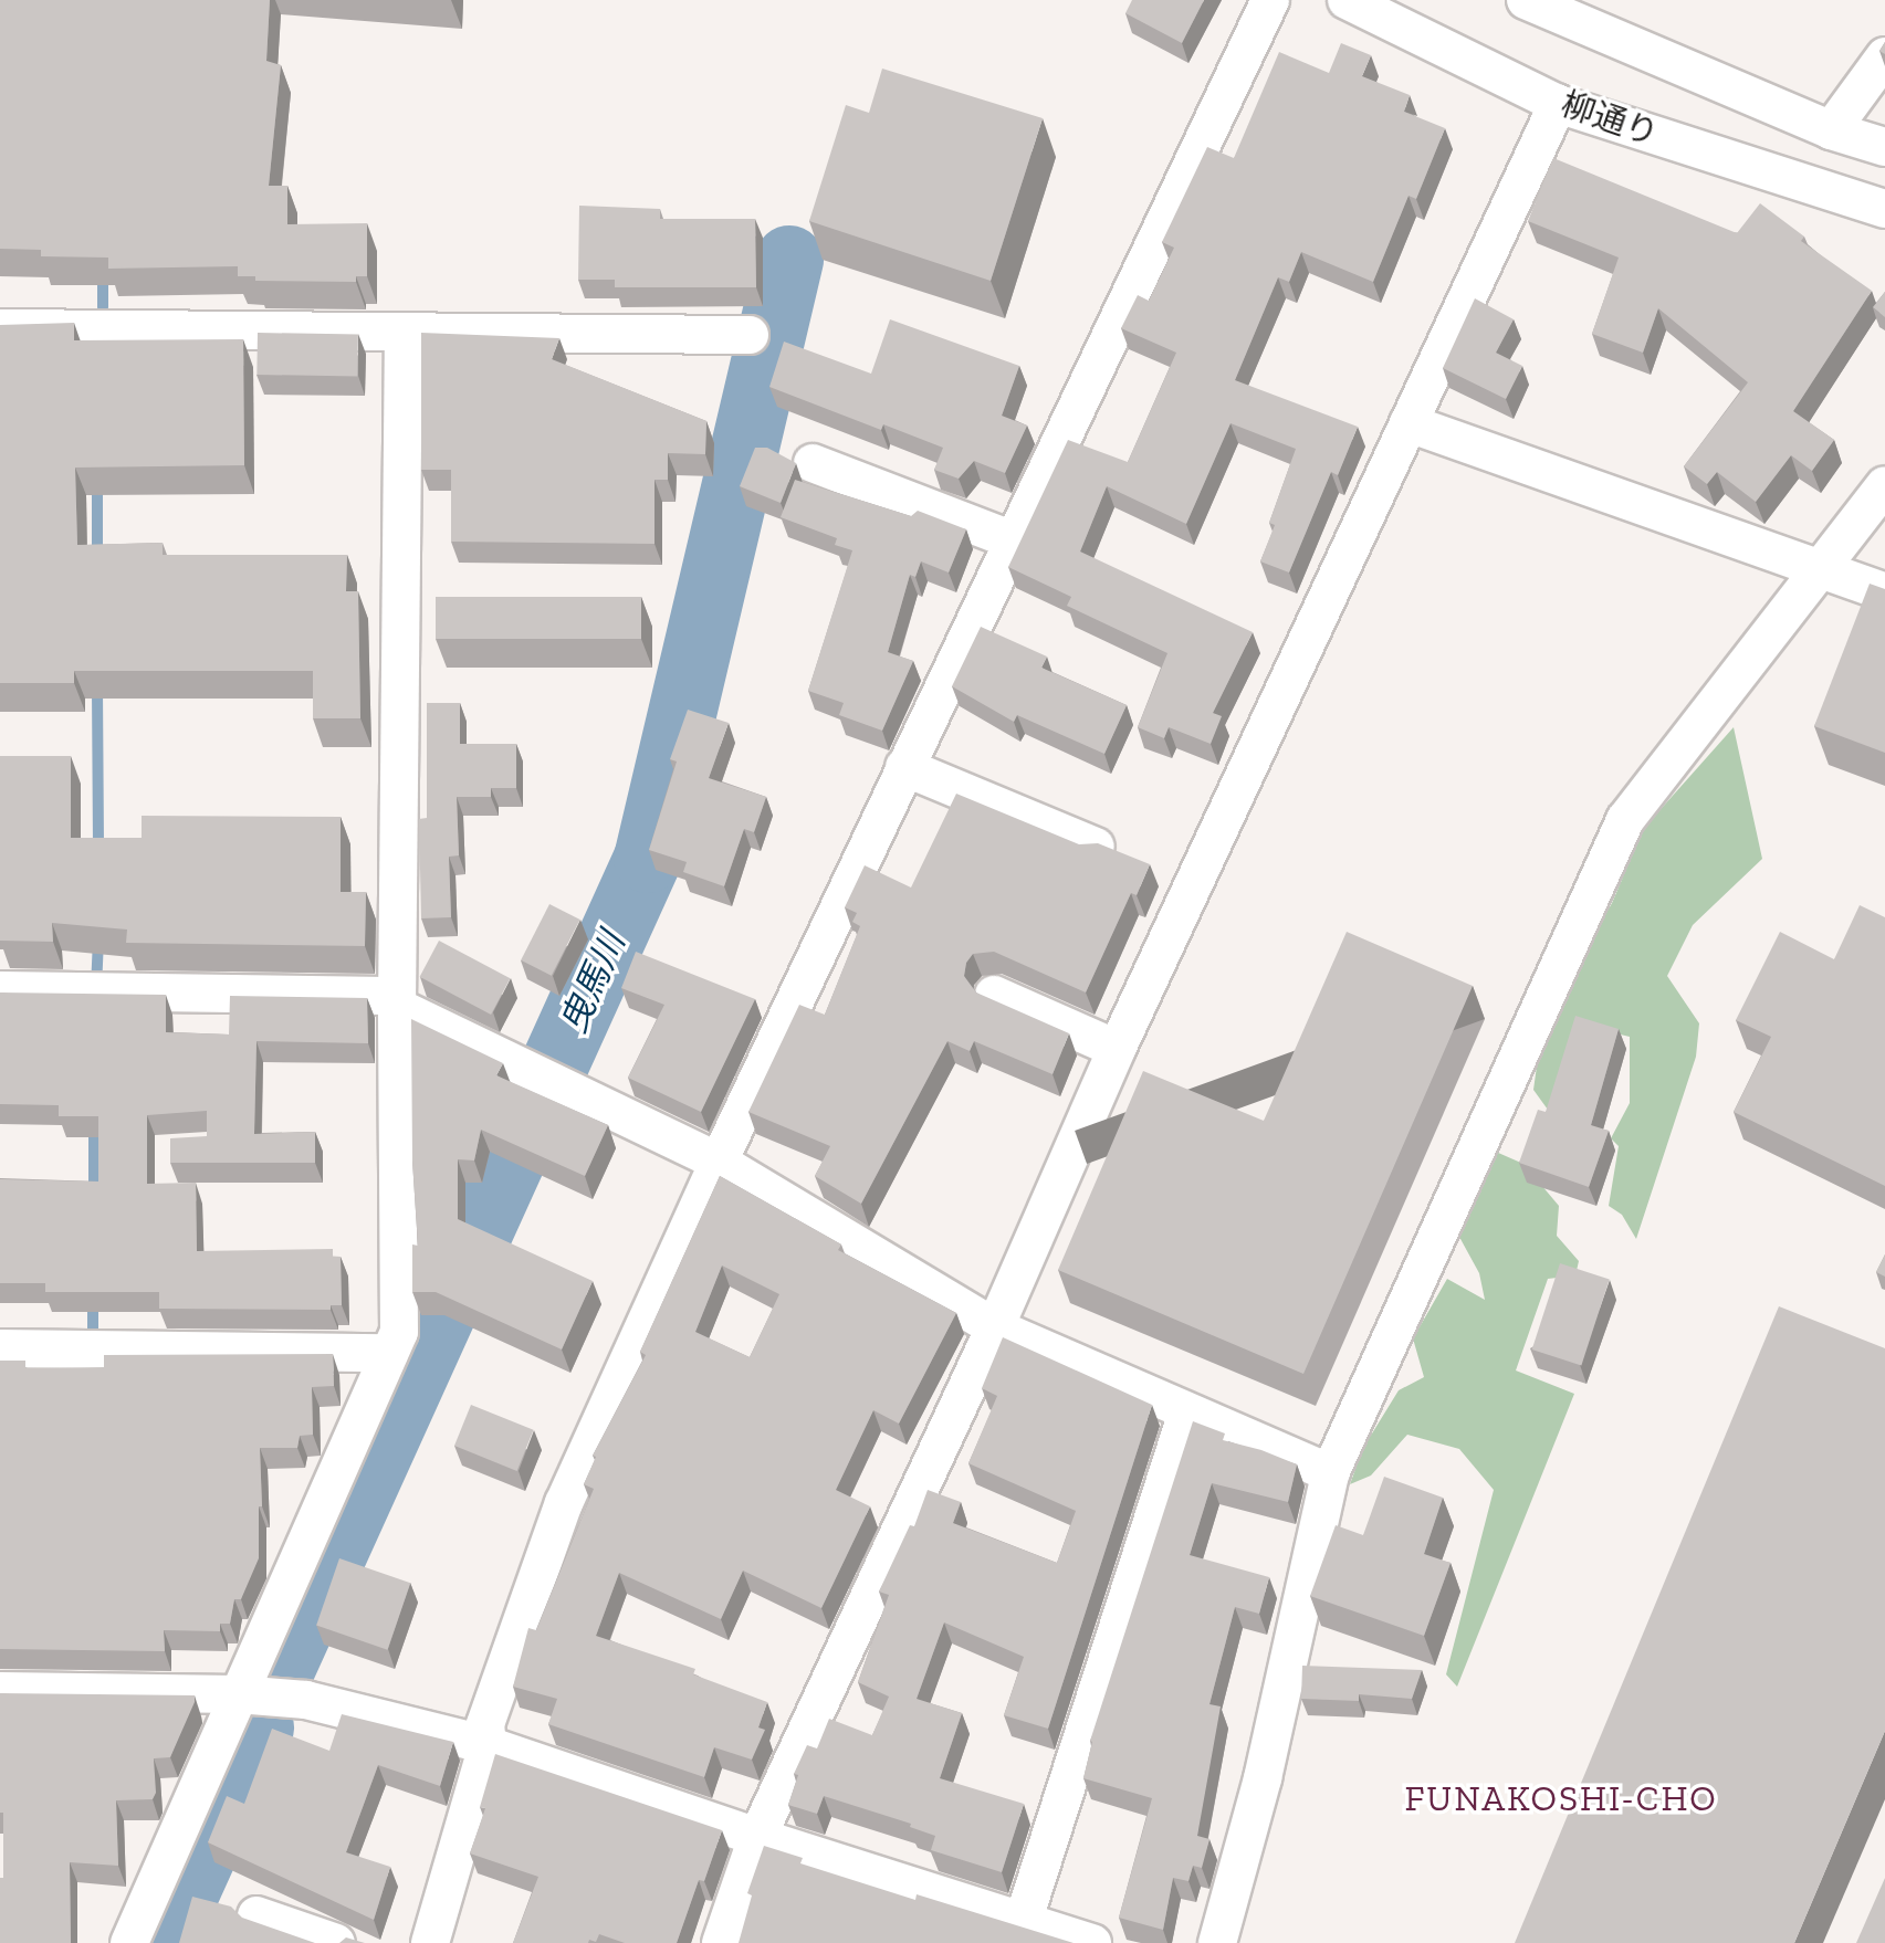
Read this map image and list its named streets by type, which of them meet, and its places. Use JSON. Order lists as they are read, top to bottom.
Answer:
{
  "streets": {
    "street": ["柳通り"]
  },
  "districts": ["FUNAKOSHI-CHO"],
  "water": ["曳馬川"]
}
